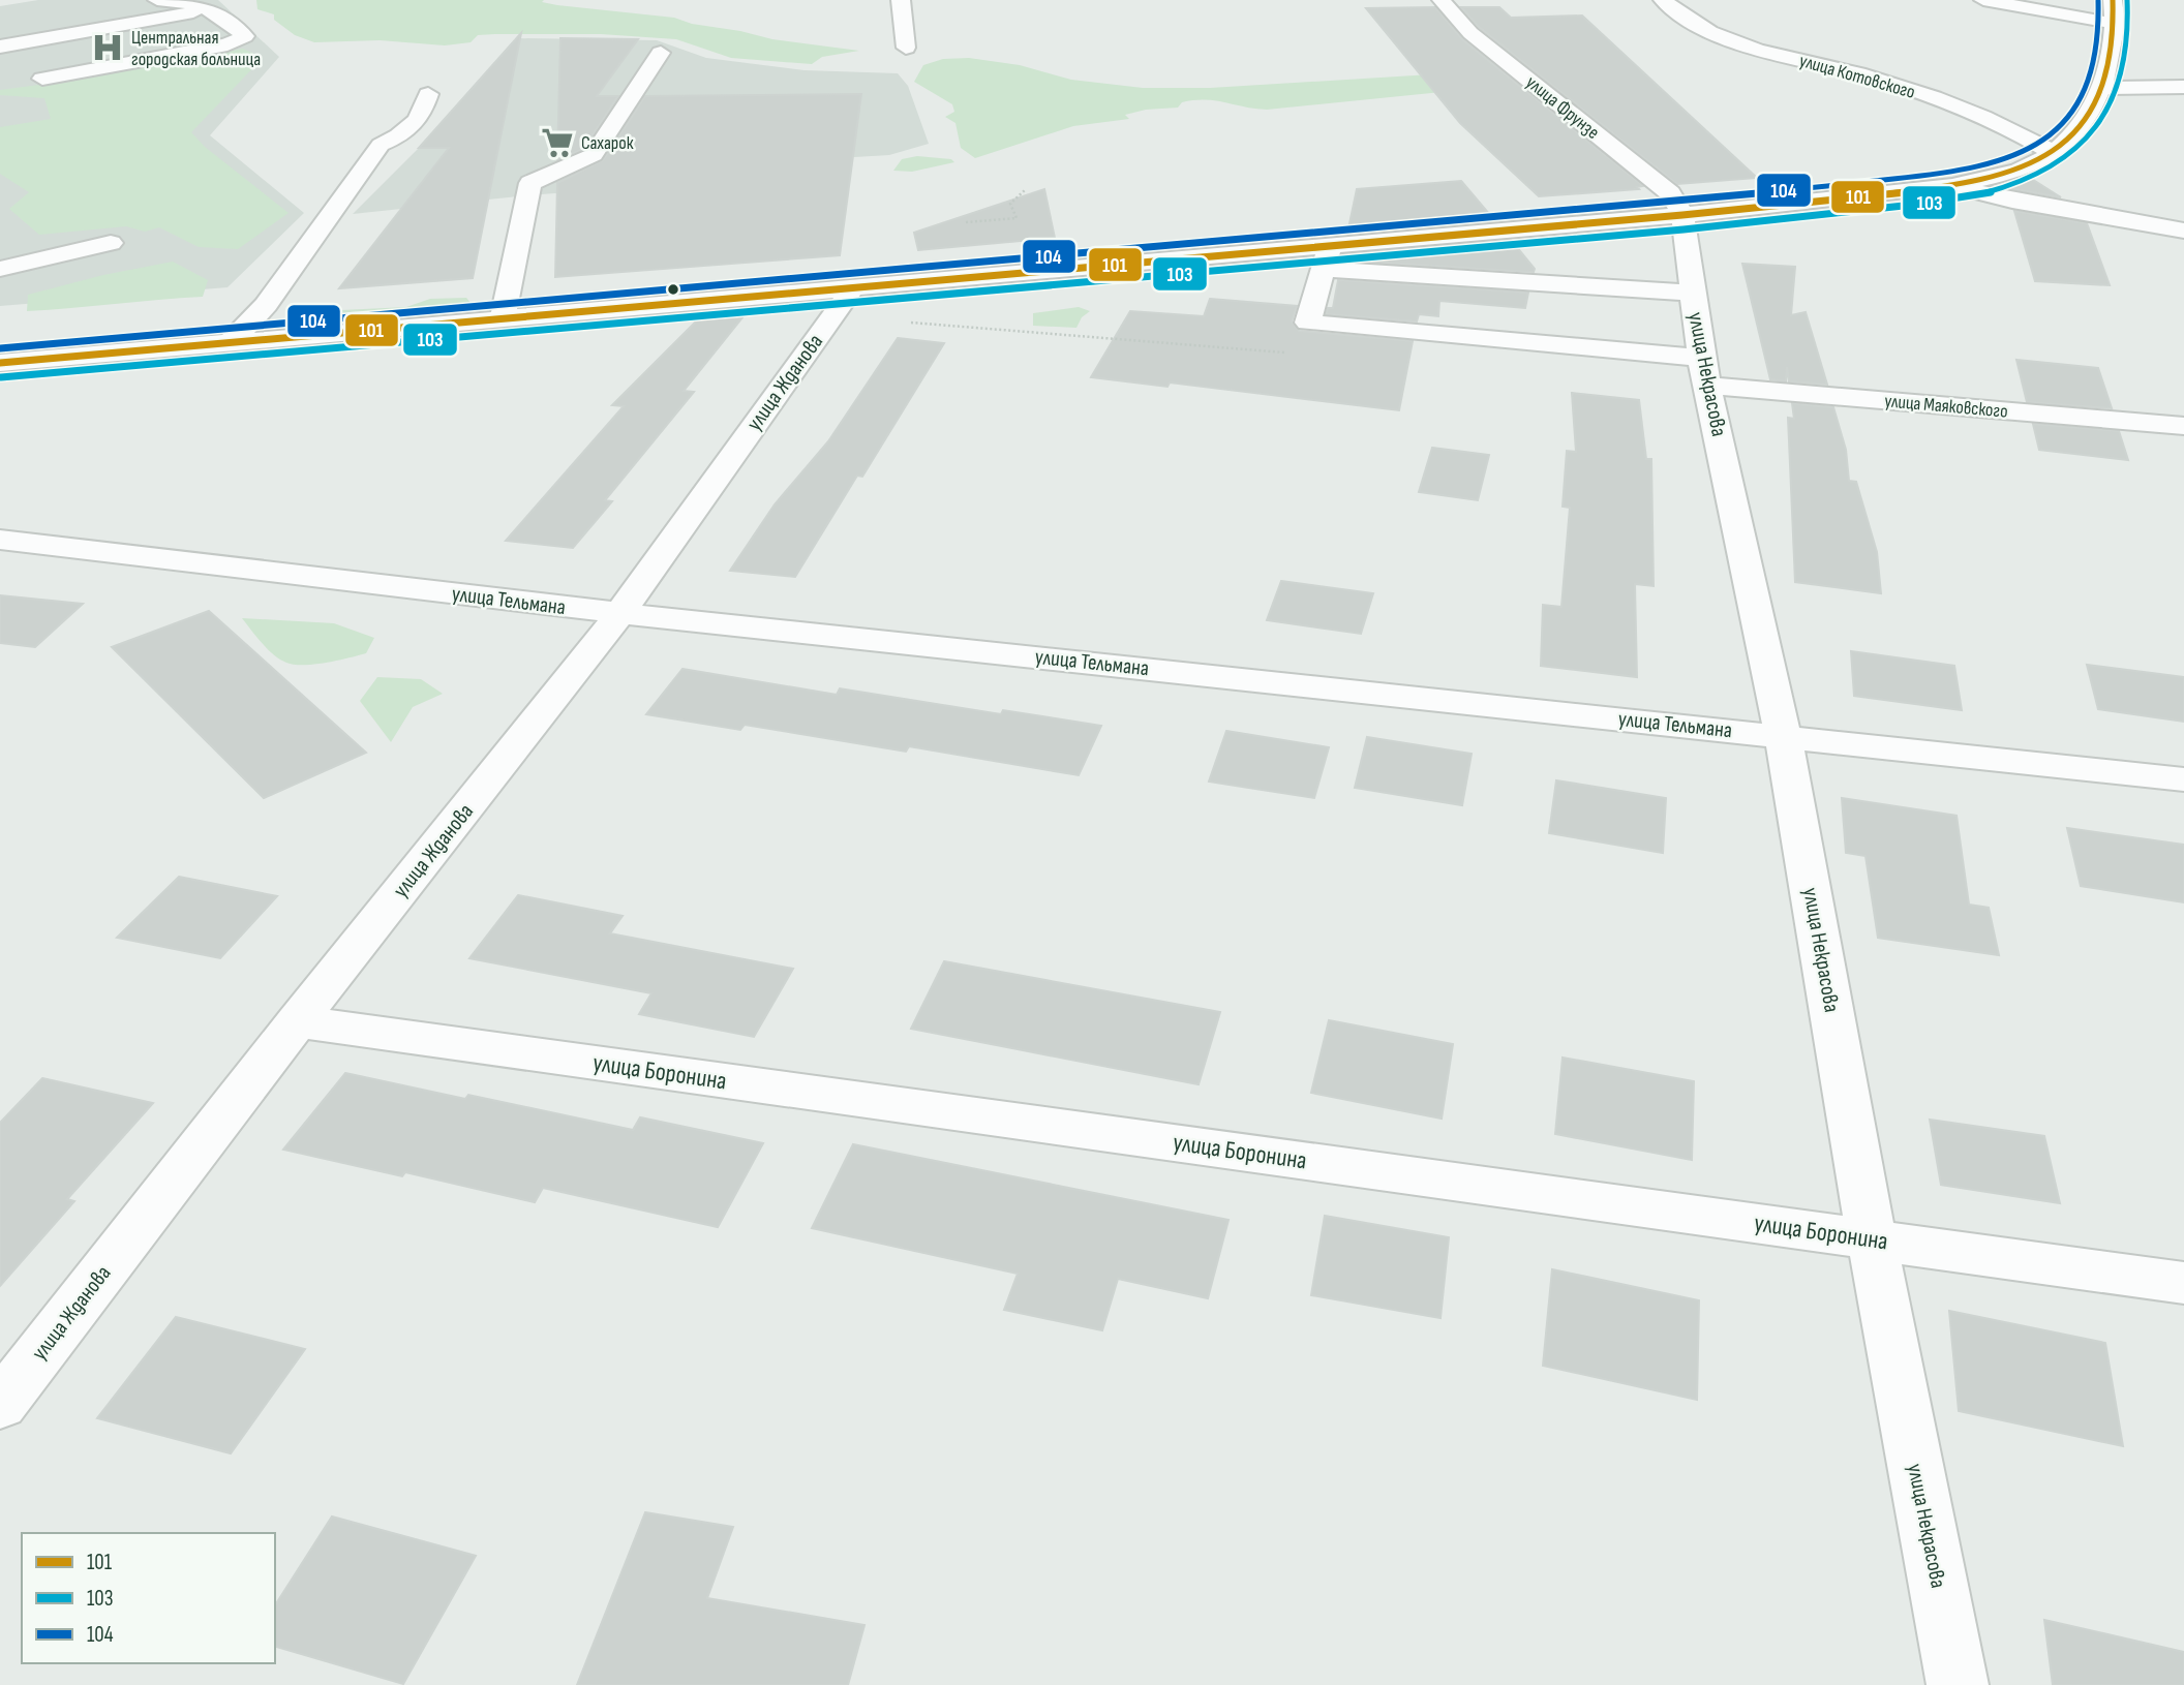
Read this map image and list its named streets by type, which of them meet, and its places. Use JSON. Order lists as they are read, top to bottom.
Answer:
{
  "streets": {
    "street": [
      "улица Котовского",
      "улица Фрунзе",
      "улица Некрасова",
      "улица Жданова",
      "улица Маяковского",
      "улица Тельмана",
      "улица Боронина"
    ]
  },
  "crossings": [
    ["улица Фрунзе", "улица Некрасова"],
    ["улица Некрасова", "улица Маяковского"],
    ["улица Некрасова", "улица Тельмана"],
    ["улица Некрасова", "улица Боронина"],
    ["улица Жданова", "улица Тельмана"],
    ["улица Жданова", "улица Боронина"]
  ],
  "places": {
    "hospital": ["Центральная городская больница"],
    "supermarket": ["Сахарок"]
  },
  "lines": ["transit line 101", "transit line 103", "transit line 104"],
  "legend": ["101", "103", "104"]
}
